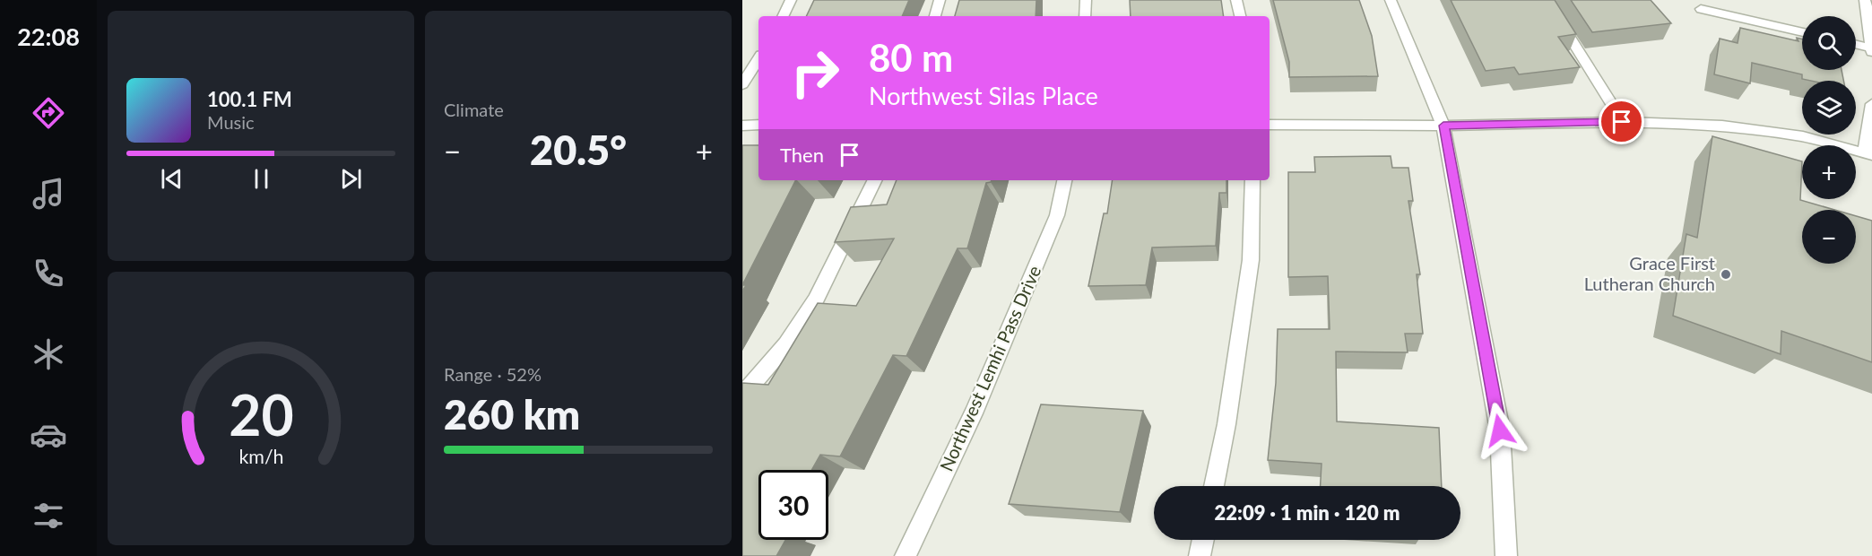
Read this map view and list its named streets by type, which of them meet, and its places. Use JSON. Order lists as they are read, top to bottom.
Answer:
{
  "streets": {
    "street": ["Northwest Lemhi Pass Drive"]
  },
  "places": ["Grace First Lutheran Church"],
  "page": {
    "tabs": "22:08",
    "tile": [
      "Climate",
      ["Range · 52%", "260 km"]
    ],
    "map_buttons": ["+", "−"],
    "turn": ["80 m", "Northwest Silas Place"],
    "song": ["100.1 FM", "Music"],
    "heat": ["−", "20.5°", "+"],
    "then": "Then",
    "limit": "30",
    "trip": "22:09 · 1 min · 120 m",
    "gauge": ["20", "km/h"]
  }
}
